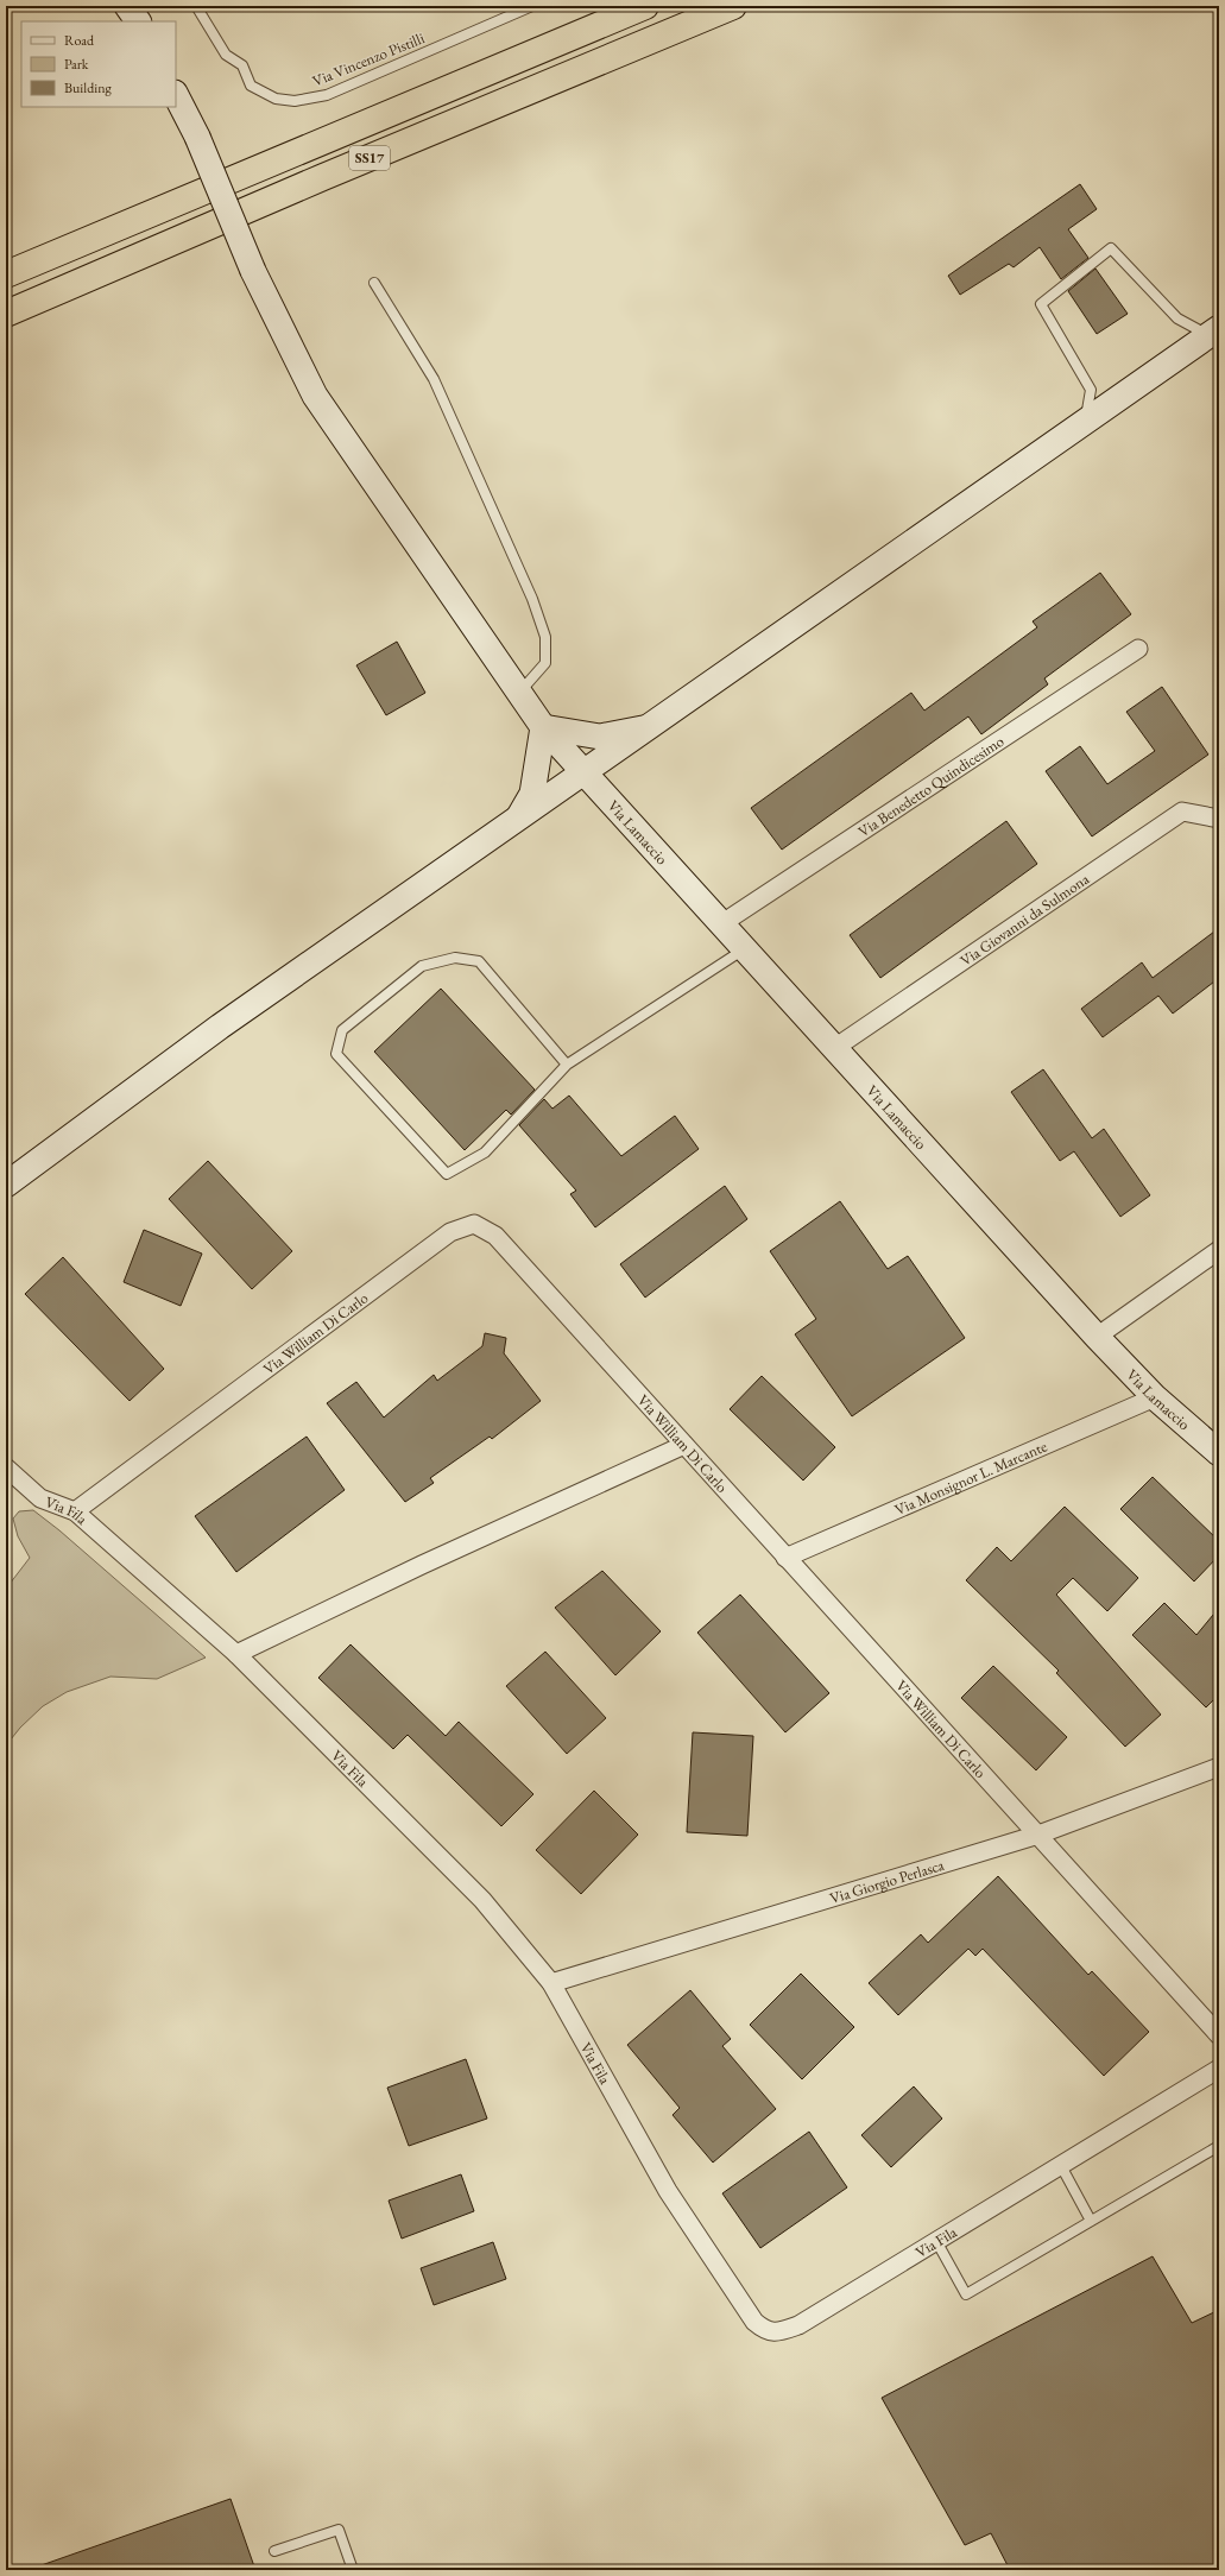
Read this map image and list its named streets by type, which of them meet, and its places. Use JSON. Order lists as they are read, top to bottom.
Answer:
{
  "streets": {
    "highway": ["SS17"],
    "street": [
      "Via Benedetto Quindicesimo",
      "Via Lamaccio",
      "Via Giovanni da Sulmona",
      "Via William Di Carlo",
      "Via Monsignor L. Marcante",
      "Via Fila",
      "Via Giorgio Perlasca"
    ],
    "lane": ["Via Vincenzo Pistilli"]
  },
  "crossings": [
    ["Via Benedetto Quindicesimo", "Via Lamaccio"],
    ["Via Lamaccio", "Via Giovanni da Sulmona"],
    ["Via Lamaccio", "Via Monsignor L. Marcante"],
    ["Via William Di Carlo", "Via Monsignor L. Marcante"],
    ["Via William Di Carlo", "Via Fila"],
    ["Via William Di Carlo", "Via Giorgio Perlasca"],
    ["Via Fila", "Via Giorgio Perlasca"]
  ],
  "legend": ["Road", "Park", "Building"]
}
